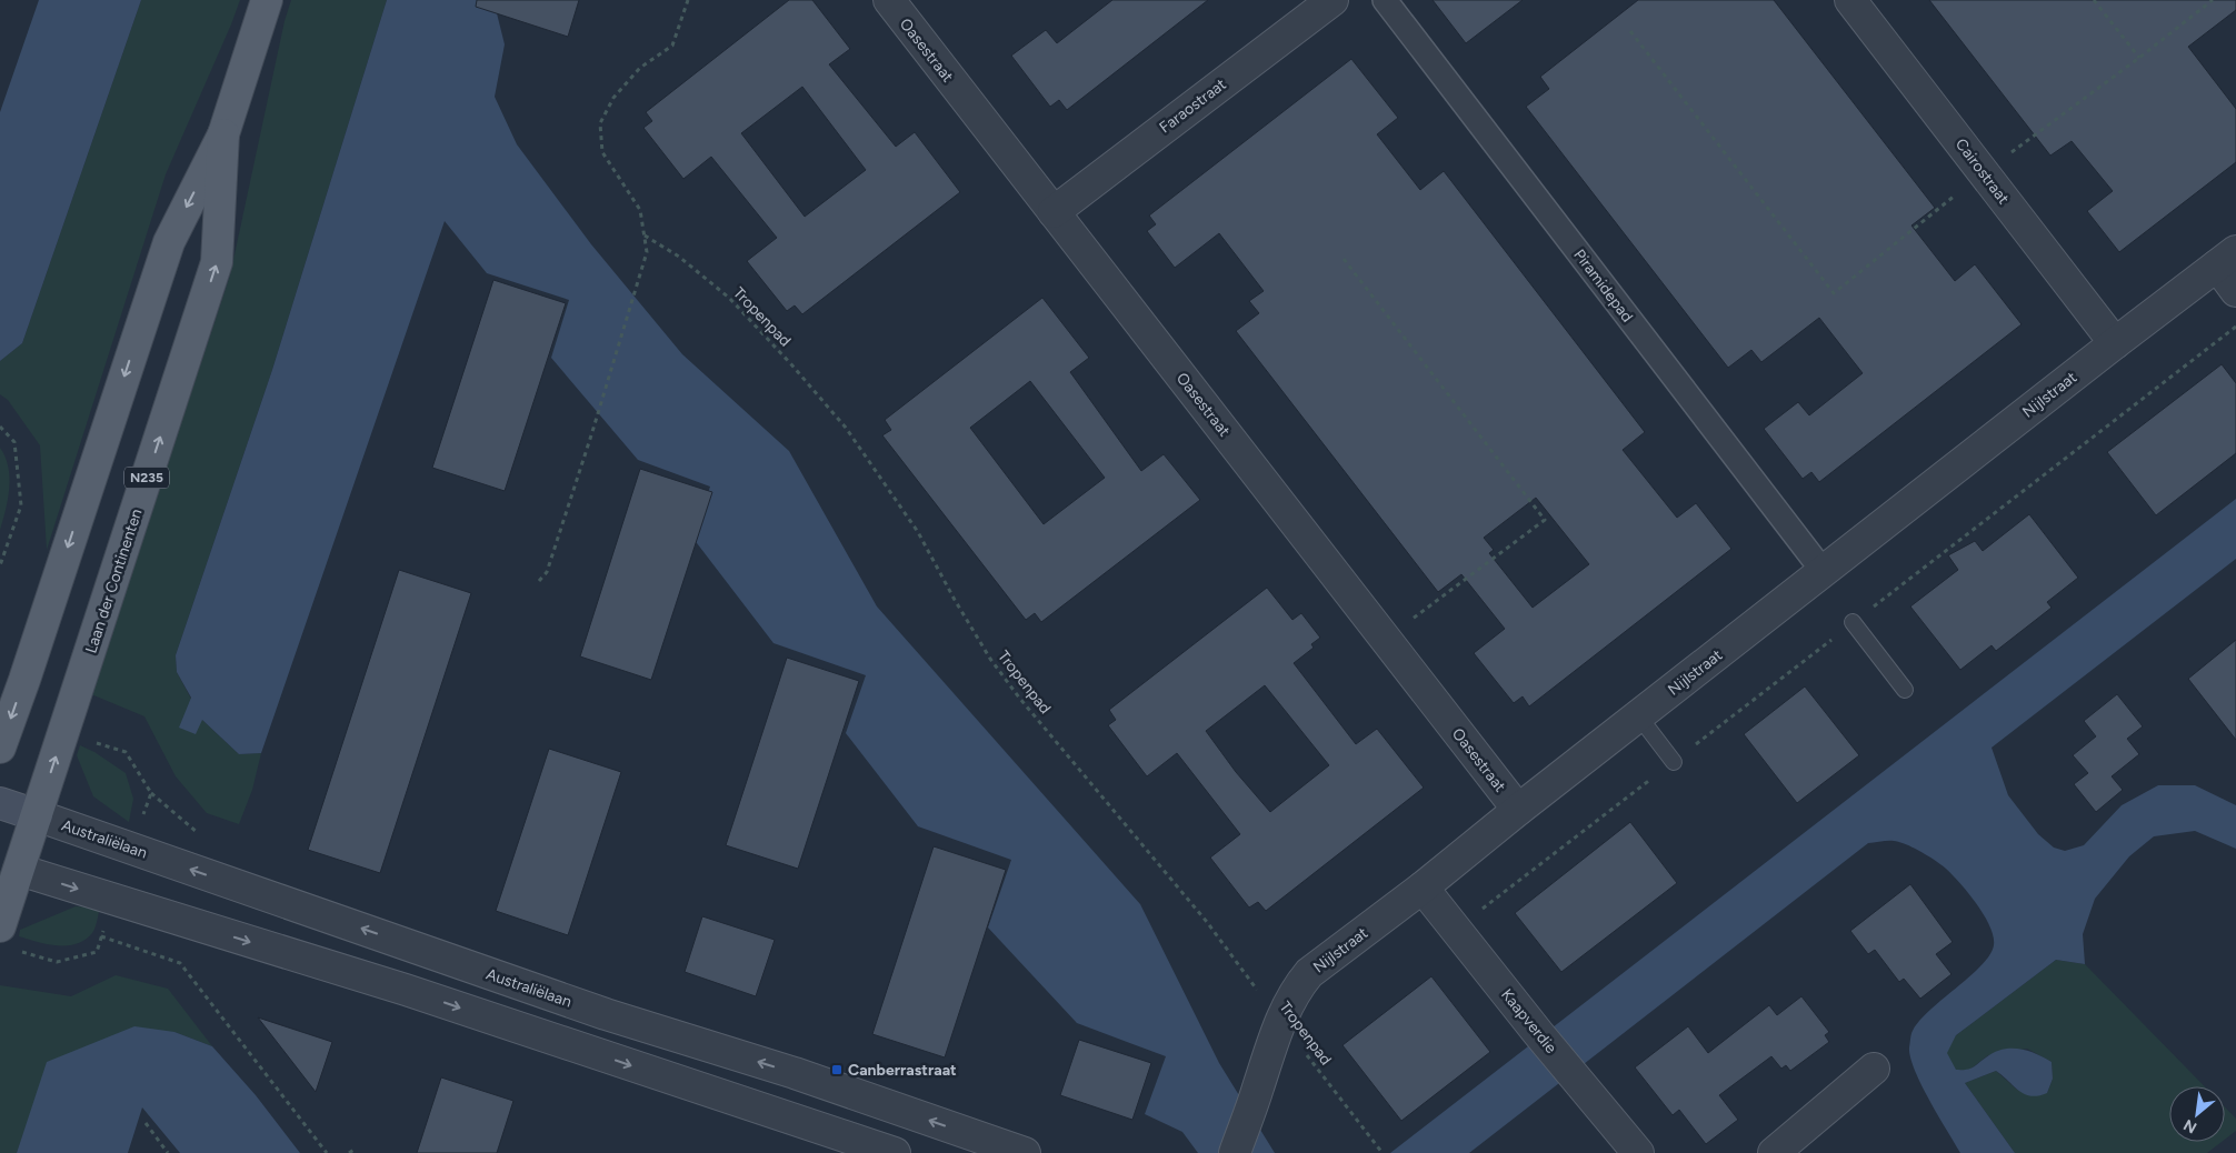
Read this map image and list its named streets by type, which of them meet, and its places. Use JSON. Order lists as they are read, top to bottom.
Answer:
{
  "streets": {
    "main road": ["N235", "Laan der Continenten"],
    "street": [
      "Oasestraat",
      "Faraostraat",
      "Cairostraat",
      "Piramidepad",
      "Nijlstraat",
      "Australiëlaan",
      "Kaapverdie"
    ],
    "path": ["Tropenpad"]
  },
  "crossings": [
    ["Oasestraat", "Faraostraat"],
    ["Oasestraat", "Nijlstraat"],
    ["Cairostraat", "Nijlstraat"],
    ["Piramidepad", "Nijlstraat"],
    ["Tropenpad", "Nijlstraat"],
    ["Nijlstraat", "Kaapverdie"],
    ["Laan der Continenten", "Australiëlaan"]
  ],
  "places": {
    "transit": ["Canberrastraat"]
  },
  "north": "bottom left"
}
